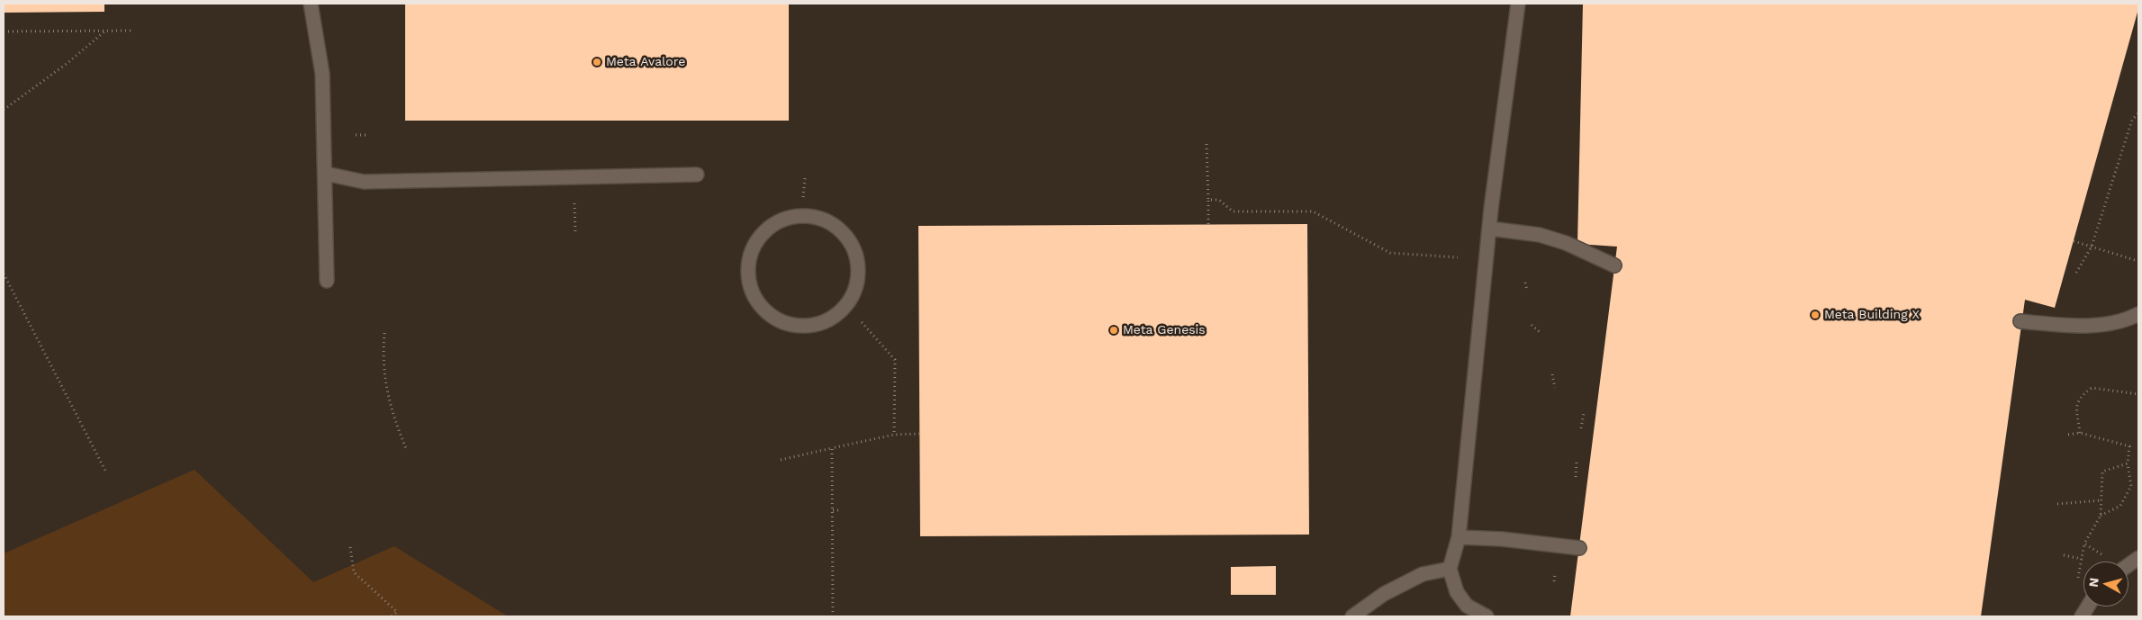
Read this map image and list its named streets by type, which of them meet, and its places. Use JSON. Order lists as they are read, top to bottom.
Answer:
{
  "places": ["Meta Avalore", "Meta Building X", "Meta Genesis"],
  "north": "left"
}
